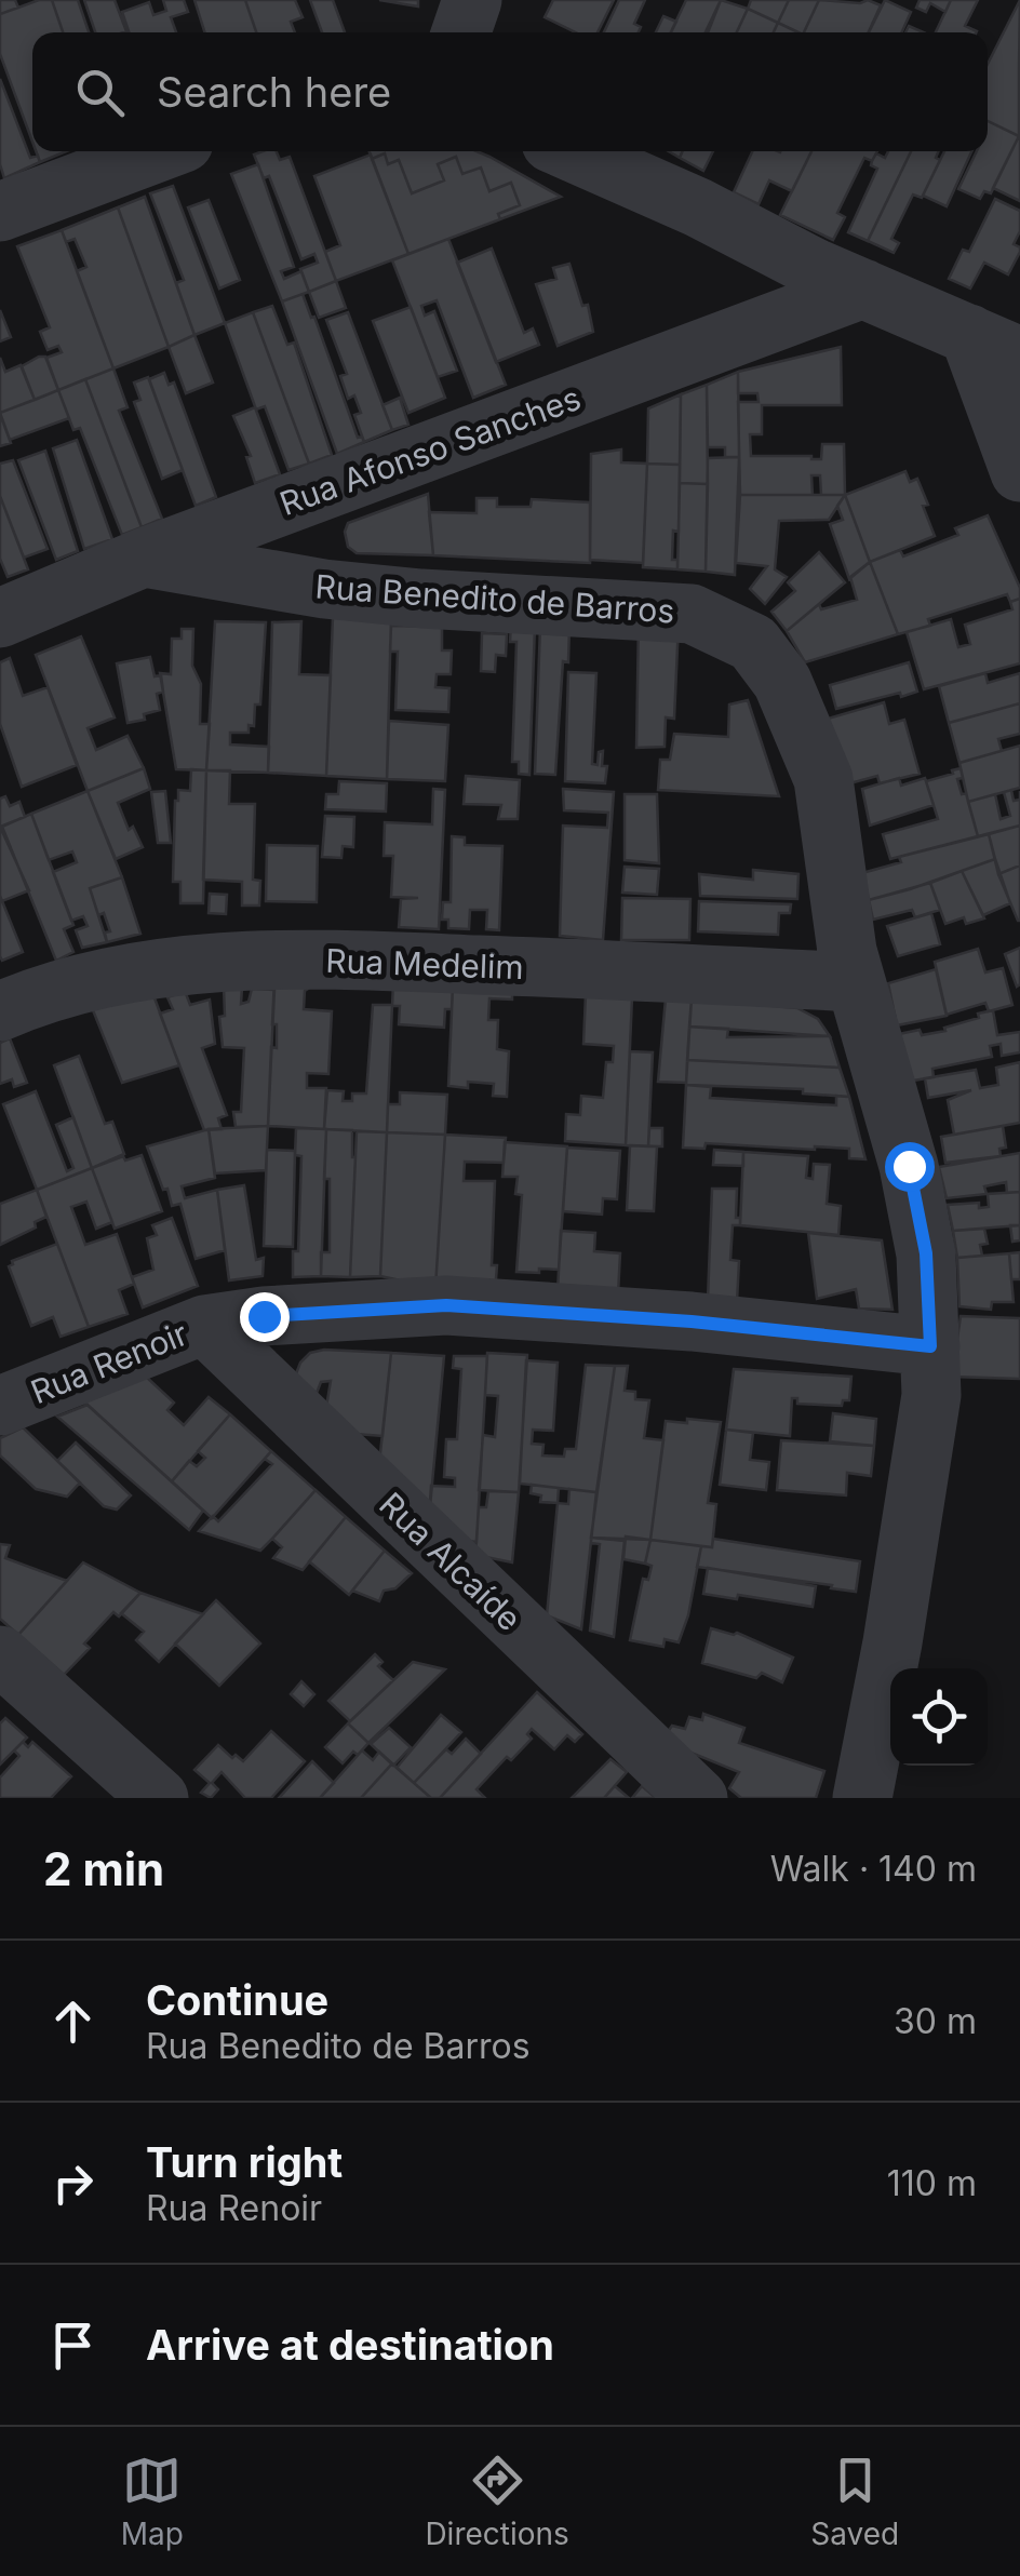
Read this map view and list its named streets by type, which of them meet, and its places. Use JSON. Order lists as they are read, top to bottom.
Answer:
{
  "streets": {
    "street": [
      "Rua Afonso Sanches",
      "Rua Benedito de Barros",
      "Rua Medelim",
      "Rua Renoir",
      "Rua Alcaíde"
    ]
  },
  "crossings": [
    ["Rua Afonso Sanches", "Rua Benedito de Barros"],
    ["Rua Benedito de Barros", "Rua Medelim"],
    ["Rua Benedito de Barros", "Rua Renoir"],
    ["Rua Renoir", "Rua Alcaíde"]
  ],
  "page": {
    "search": "Search here",
    "heading": ["2 min", "Walk · 140 m"],
    "list": [
      ["Continue", "Rua Benedito de Barros", "30 m"],
      ["Turn right", "Rua Renoir", "110 m"],
      "Arrive at destination"
    ],
    "nav": ["Map", "Directions", "Saved"]
  }
}
